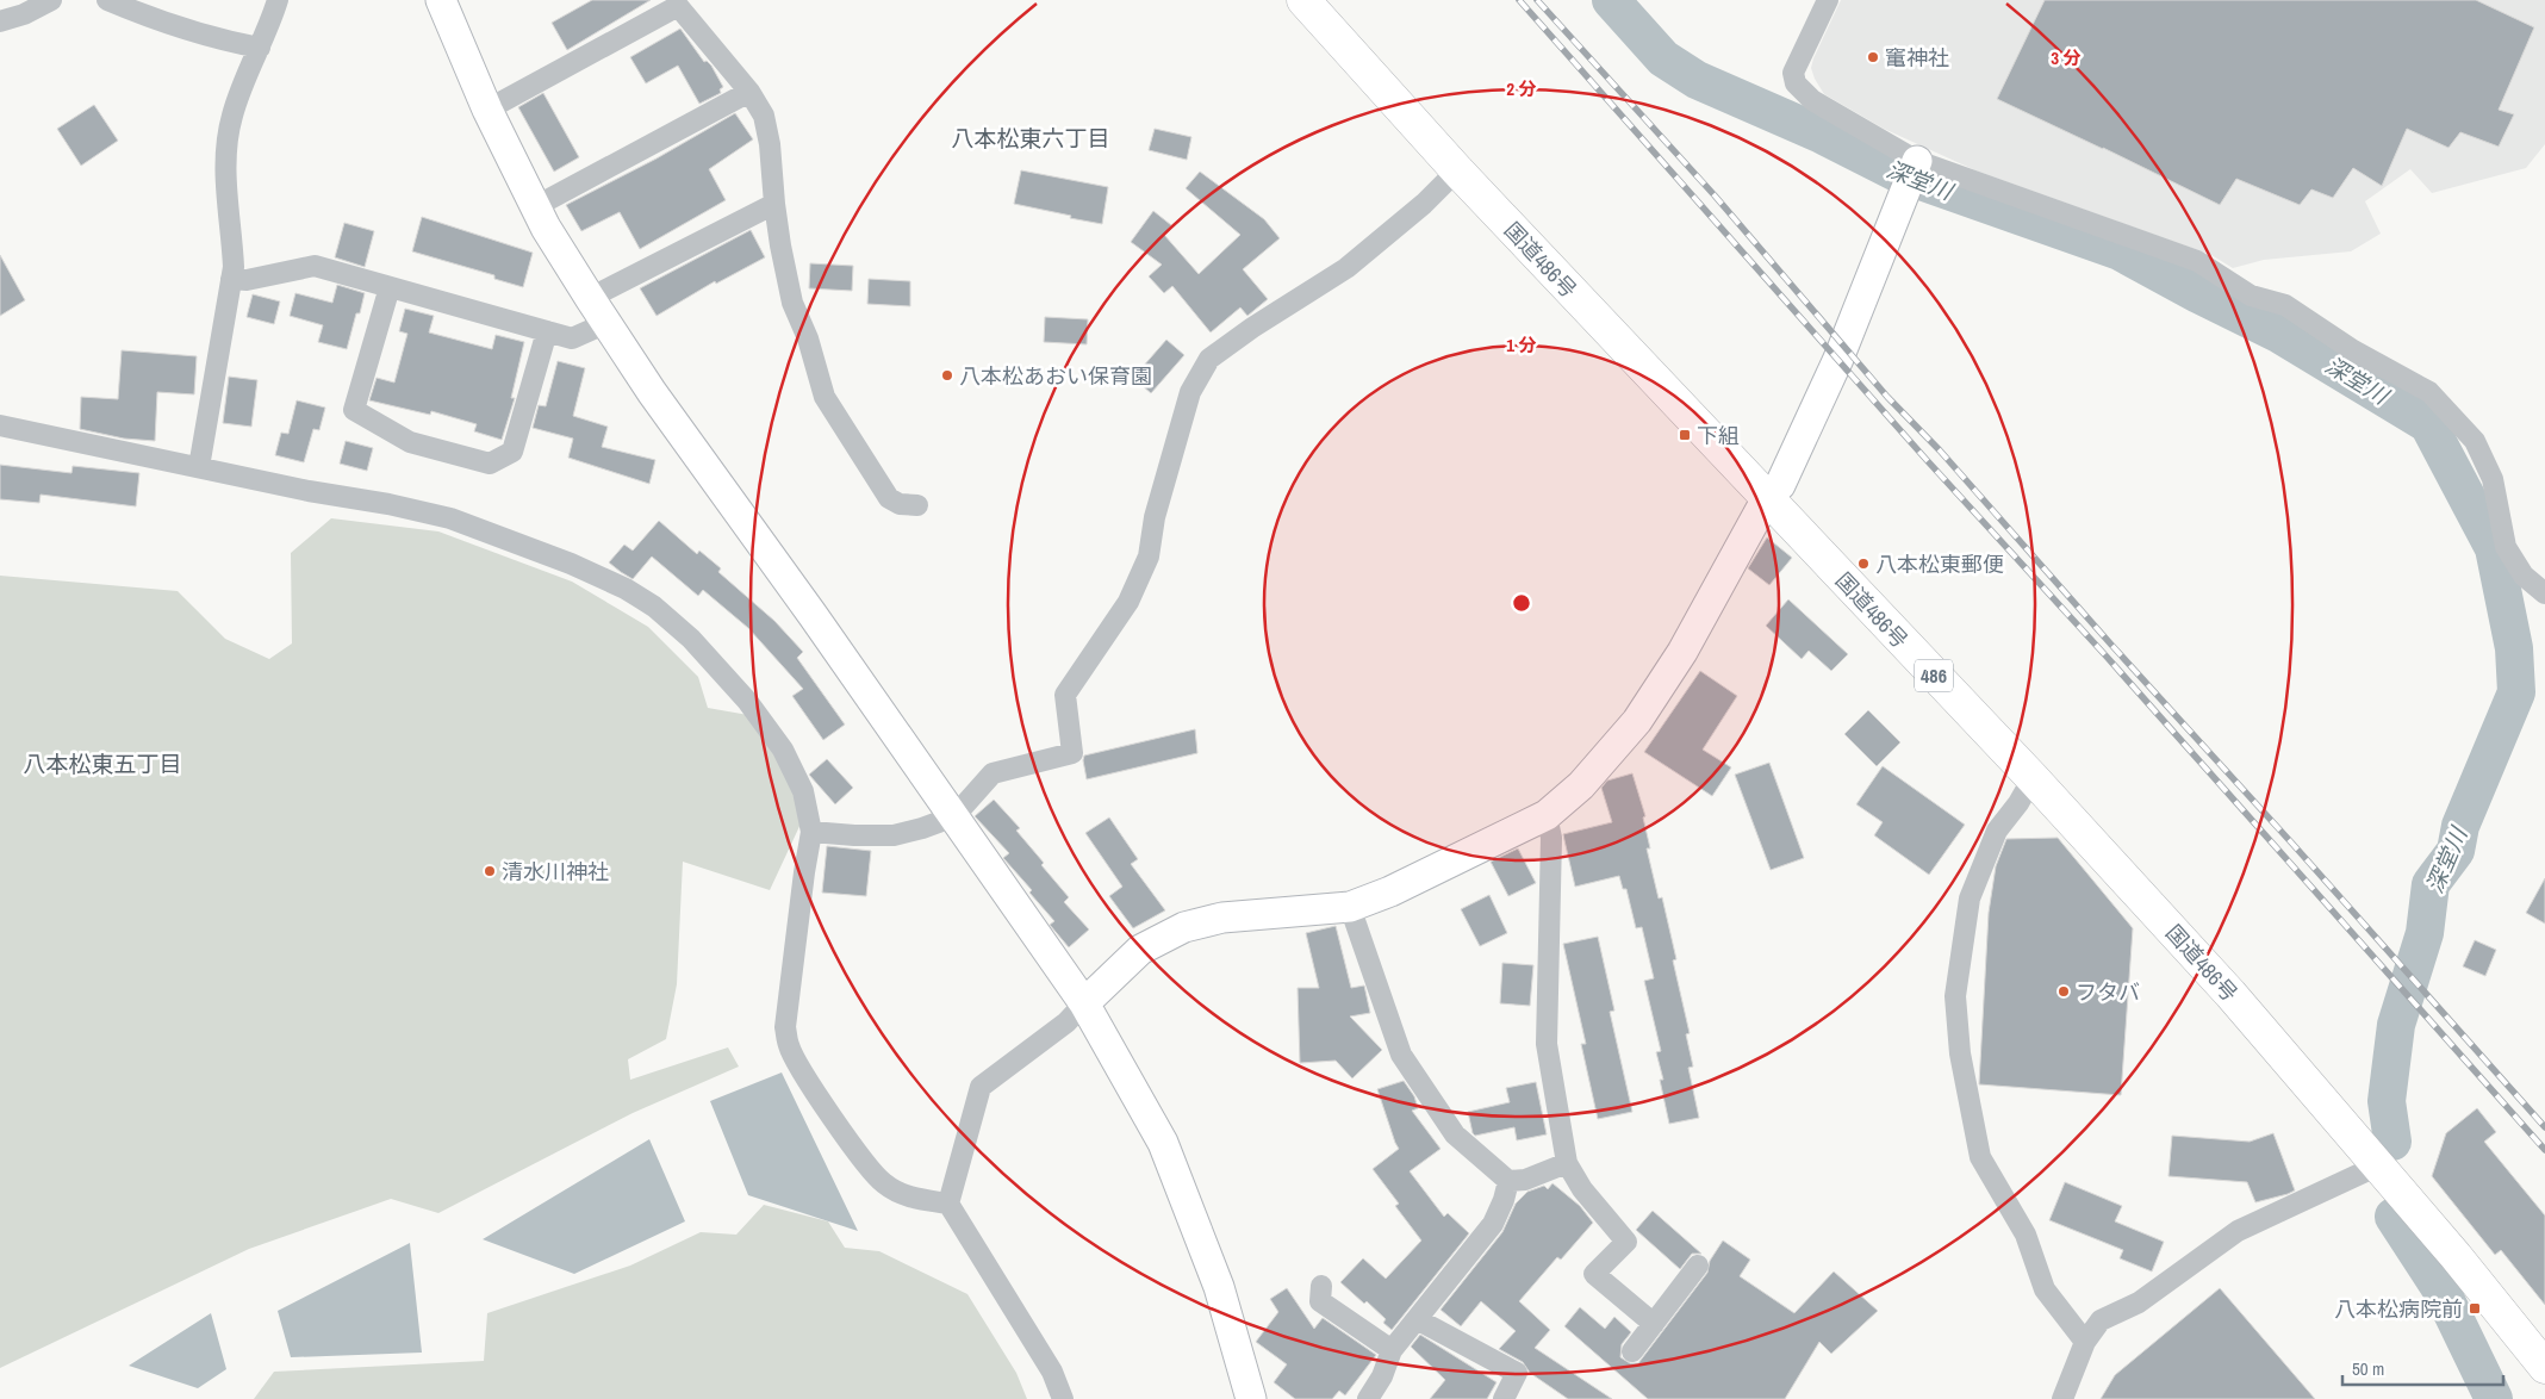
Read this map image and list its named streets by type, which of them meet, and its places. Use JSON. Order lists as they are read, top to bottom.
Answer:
{
  "streets": {
    "highway": ["国道486号", "486"]
  },
  "districts": ["八本松東六丁目", "八本松東五丁目"],
  "water": ["深堂川"],
  "places": {
    "other": [
      "竃神社",
      "八本松あおい保育園",
      "八本松東郵便",
      "清水川神社",
      "フタバ"
    ],
    "transit": ["下組", "八本松病院前"]
  },
  "scale_bar": "50 m",
  "rings": ["3 分", "2 分", "1 分"]
}
